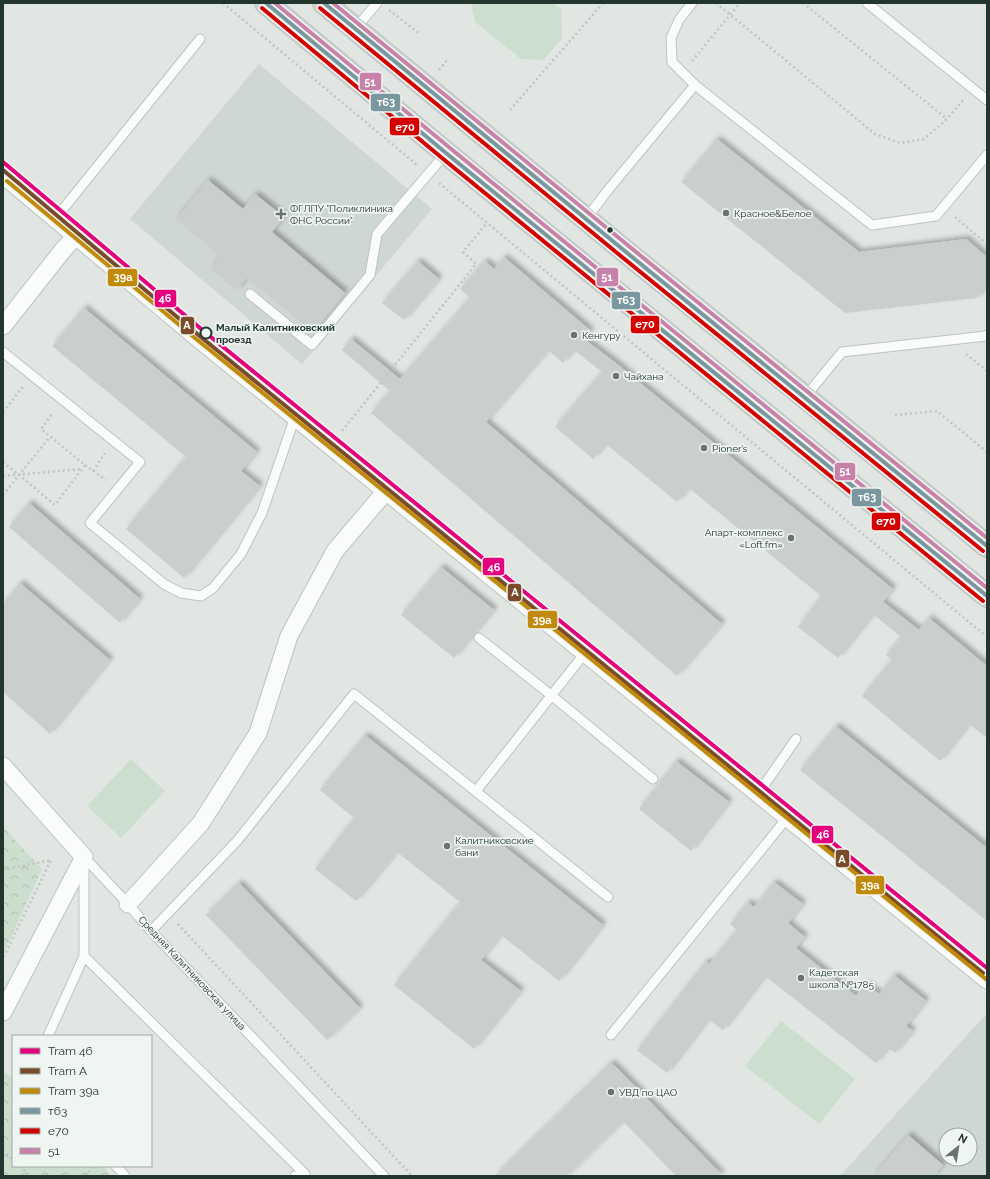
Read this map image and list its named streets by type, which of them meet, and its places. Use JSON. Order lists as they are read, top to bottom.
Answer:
{
  "streets": {
    "street": ["Средняя Калитниковская улица"]
  },
  "places": {
    "other": [
      "Красное&Белое",
      "Малый Калитниковский проезд",
      "Кенгуру",
      "Чайхана",
      "Pioner’s",
      "Апарт-комплекс «Loft.fm»",
      "Калитниковские бани",
      "Кадетская школа №1785",
      "УВД по ЦАО"
    ],
    "health": ["ФГЛПУ \"Поликлиника ФНС России\""]
  },
  "lines": [
    "transit line т63",
    "transit line 51",
    "transit line е70",
    "tram line 46",
    "tram line А",
    "tram line 39а"
  ],
  "legend": [
    "Tram 46",
    "Tram А",
    "Tram 39а",
    "т63",
    "е70",
    "51"
  ],
  "north": "top right"
}
